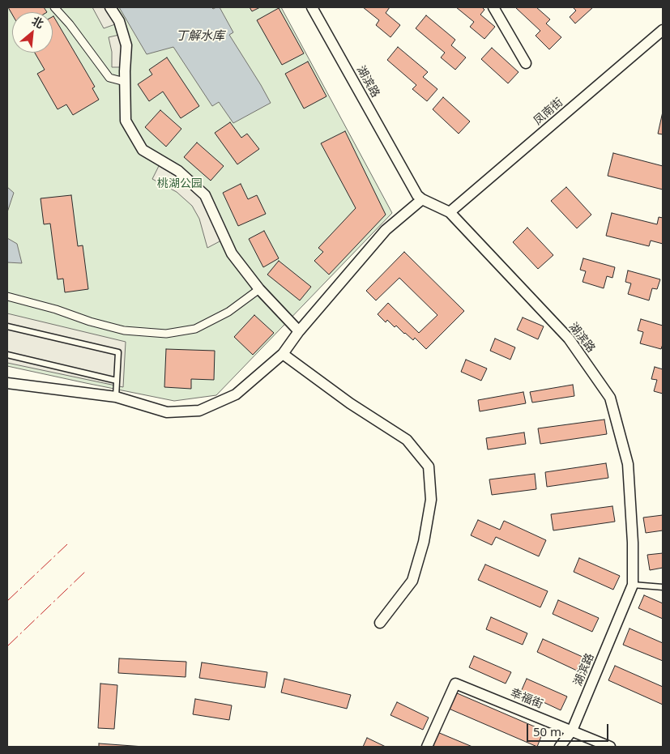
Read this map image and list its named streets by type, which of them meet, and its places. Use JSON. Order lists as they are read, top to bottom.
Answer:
{
  "streets": {
    "street": ["湖滨路", "凤南街", "幸福街"]
  },
  "crossings": [
    ["湖滨路", "凤南街"],
    ["湖滨路", "幸福街"]
  ],
  "water": ["丁解水库"],
  "parks": ["桃湖公园"],
  "scale_bar": "50 m",
  "north": "top right"
}
